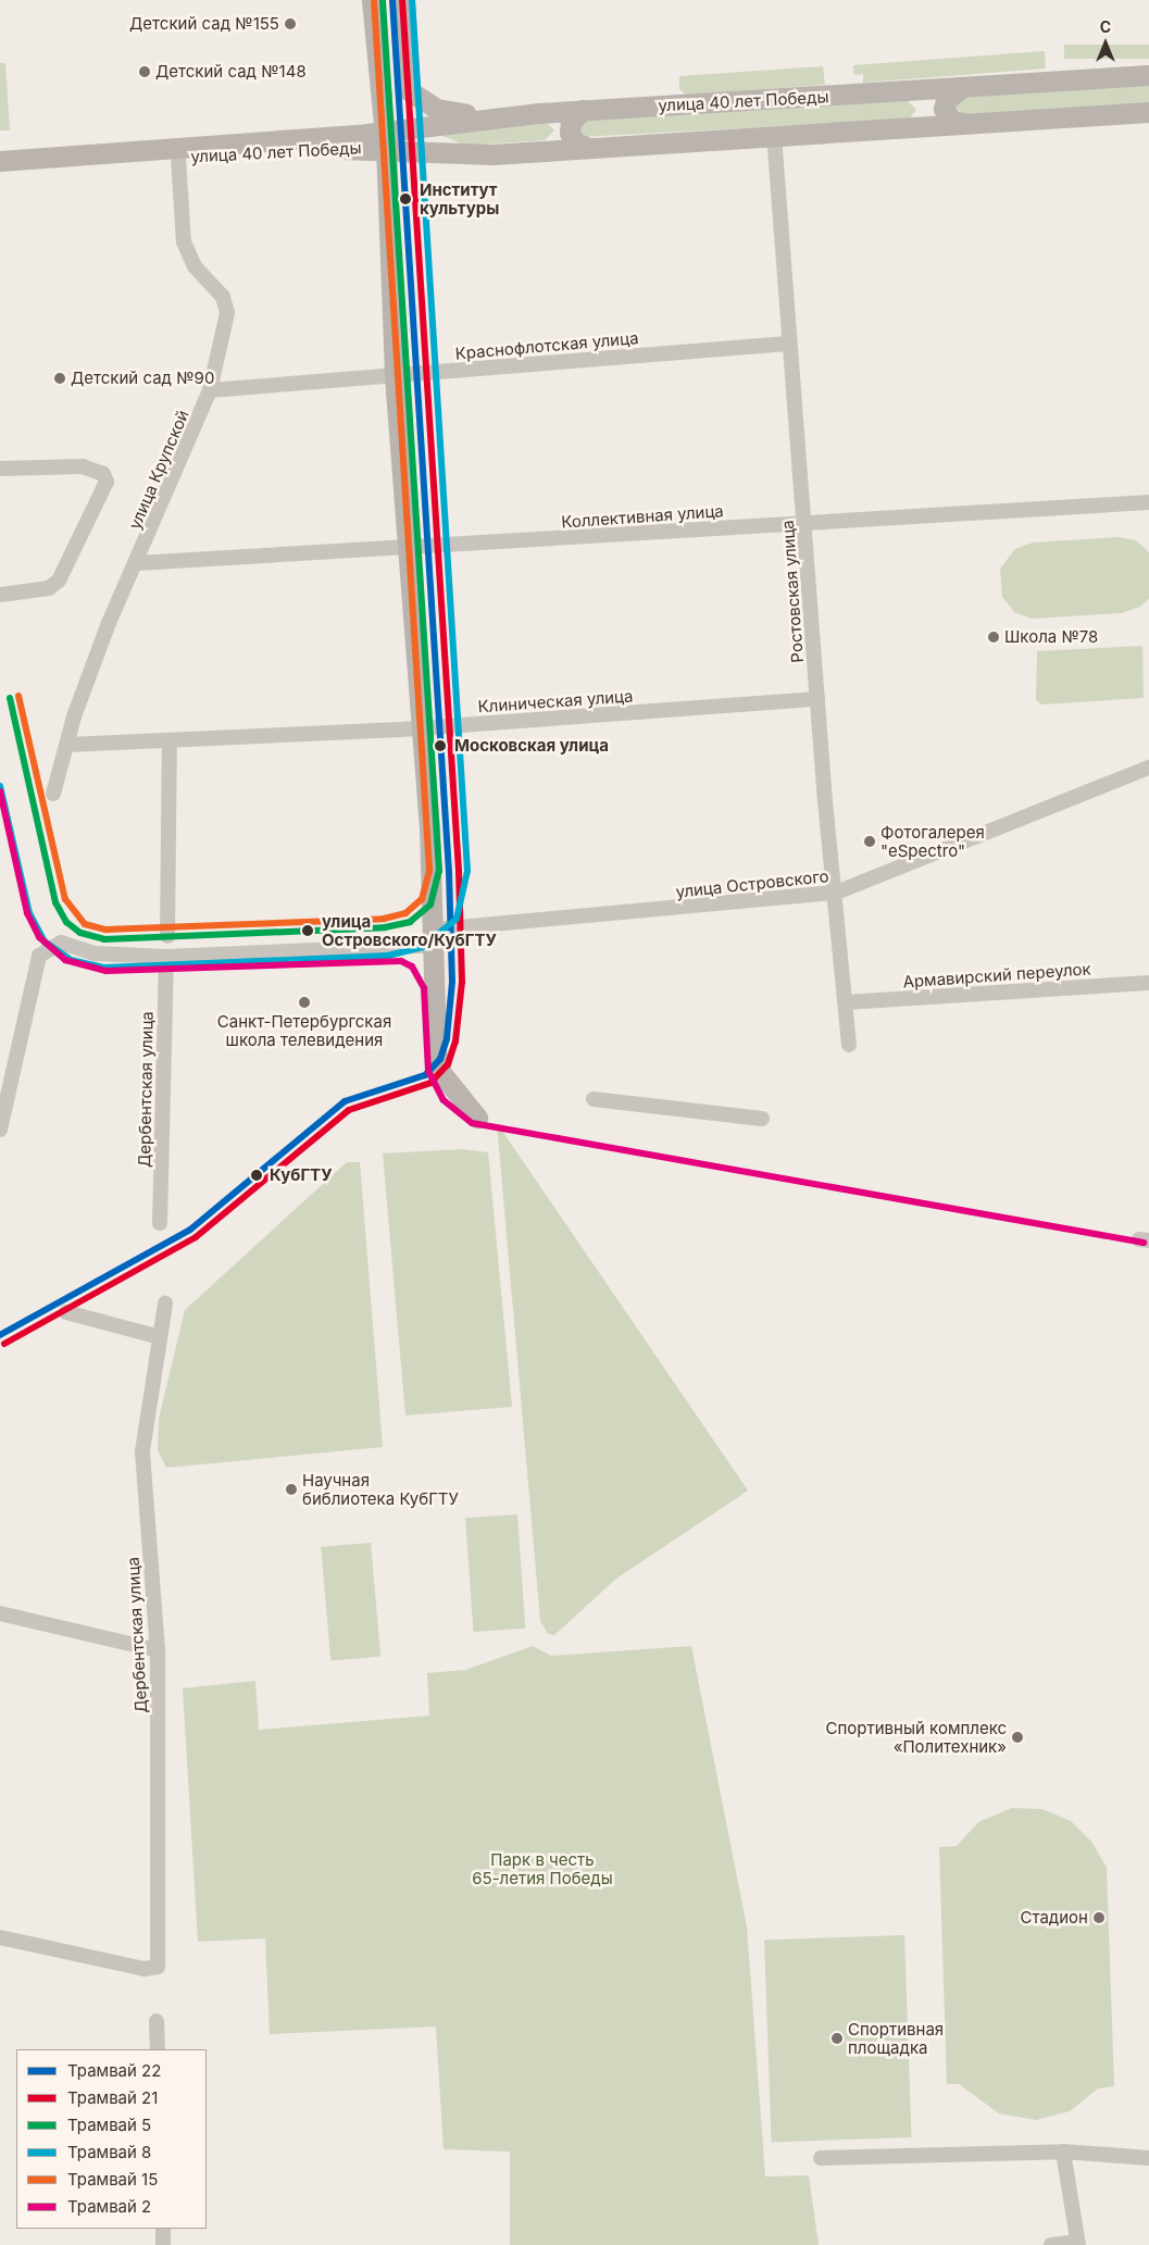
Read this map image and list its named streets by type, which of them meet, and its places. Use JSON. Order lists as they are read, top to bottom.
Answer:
{
  "streets": {
    "main road": ["улица 40 лет Победы"],
    "street": [
      "Краснофлотская улица",
      "улица Крупской",
      "Коллективная улица",
      "Ростовская улица",
      "Клиническая улица",
      "улица Островского",
      "Армавирский переулок",
      "Дербентская улица"
    ]
  },
  "crossings": [
    ["улица 40 лет Победы", "улица Крупской"],
    ["улица 40 лет Победы", "Ростовская улица"],
    ["Краснофлотская улица", "улица Крупской"],
    ["Краснофлотская улица", "Ростовская улица"],
    ["улица Крупской", "Коллективная улица"],
    ["улица Крупской", "Клиническая улица"],
    ["Коллективная улица", "Ростовская улица"],
    ["Ростовская улица", "Клиническая улица"],
    ["Ростовская улица", "улица Островского"],
    ["Ростовская улица", "Армавирский переулок"],
    ["улица Островского", "Дербентская улица"]
  ],
  "parks": ["Парк в честь 65-летия Победы"],
  "places": [
    "Детский сад №155",
    "Детский сад №148",
    "Институт культуры",
    "Детский сад №90",
    "Школа №78",
    "Московская улица",
    "Фотогалерея \"eSpectro\"",
    "улица Островского/КубГТУ",
    "Санкт-Петербургская школа телевидения",
    "КубГТУ",
    "Научная библиотека КубГТУ",
    "Спортивный комплекс «Политехник»",
    "Стадион",
    "Спортивная площадка"
  ],
  "lines": [
    "tram line 22",
    "tram line 21",
    "tram line 8",
    "tram line 5",
    "tram line 15",
    "tram line 2"
  ],
  "legend": [
    "Трамвай 22",
    "Трамвай 21",
    "Трамвай 5",
    "Трамвай 8",
    "Трамвай 15",
    "Трамвай 2"
  ],
  "north": "top"
}
